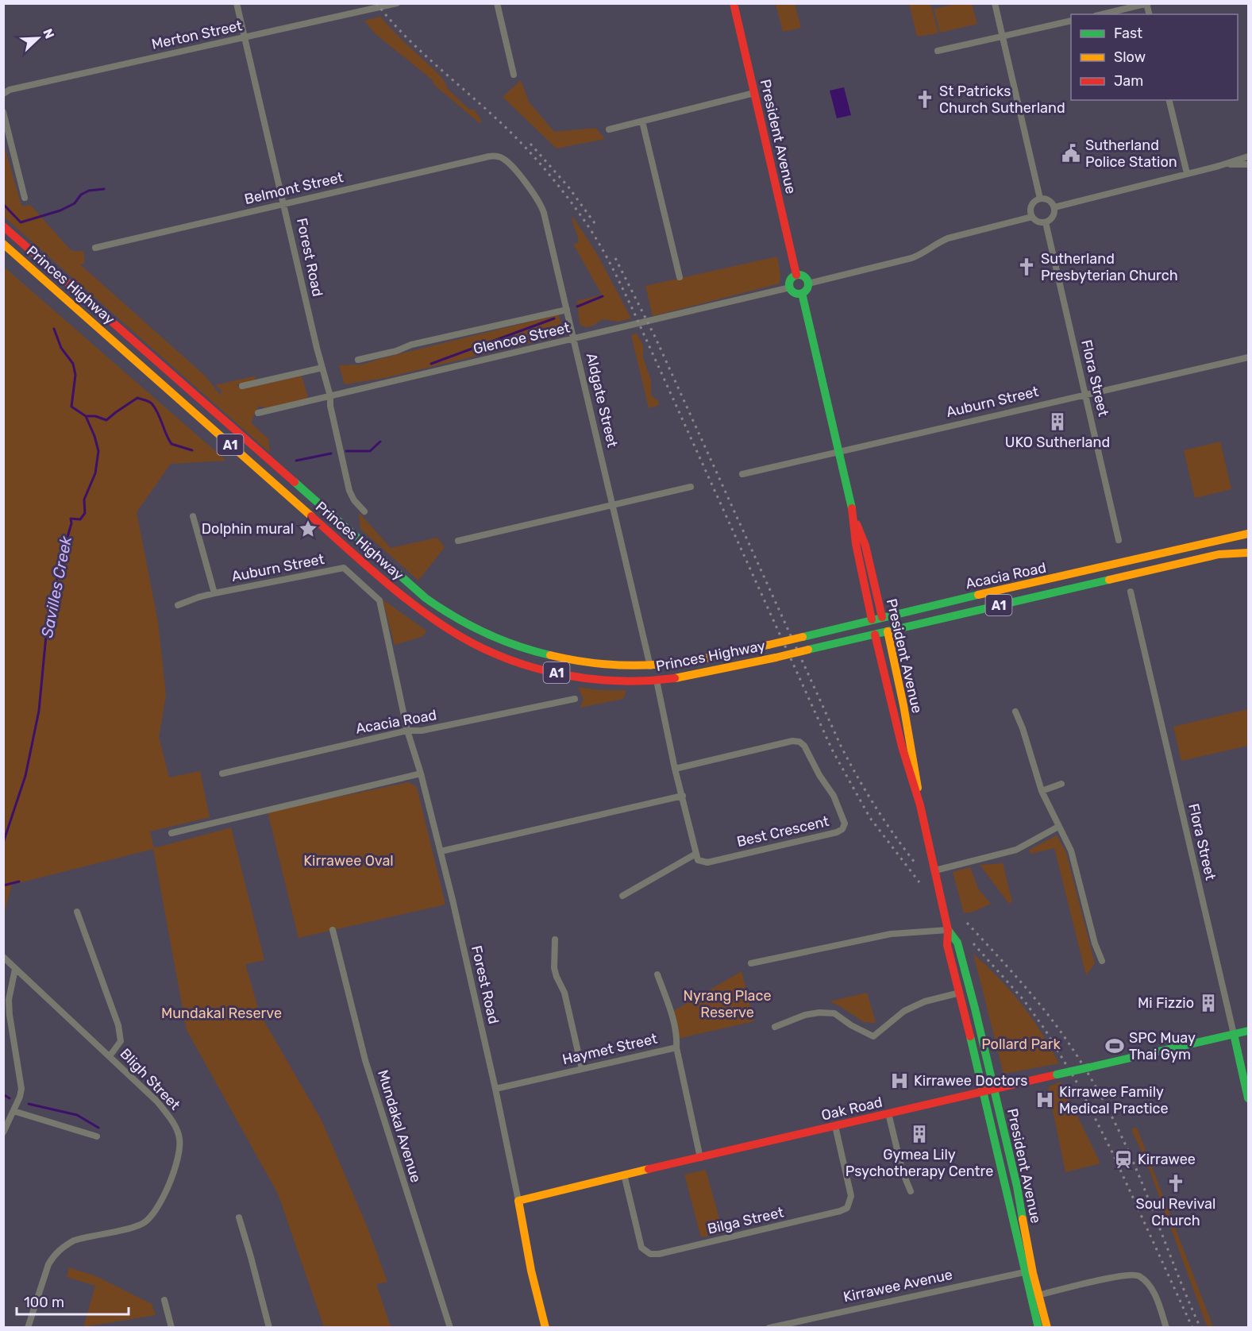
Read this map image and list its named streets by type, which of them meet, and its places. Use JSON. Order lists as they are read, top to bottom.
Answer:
{
  "streets": {
    "main road": [
      "President Avenue",
      "Forest Road",
      "Princes Highway",
      "Flora Street",
      "A1",
      "Acacia Road",
      "Oak Road"
    ],
    "street": [
      "Merton Street",
      "Belmont Street",
      "Glencoe Street",
      "Aldgate Street",
      "Auburn Street",
      "Best Crescent",
      "Haymet Street",
      "Bligh Street",
      "Mundakal Avenue",
      "Bilga Street",
      "Kirrawee Avenue"
    ]
  },
  "crossings": [
    ["Merton Street", "Forest Road"],
    ["President Avenue", "Glencoe Street"],
    ["President Avenue", "Auburn Street"],
    ["President Avenue", "Acacia Road"],
    ["President Avenue", "Oak Road"],
    ["President Avenue", "Kirrawee Avenue"],
    ["Belmont Street", "Forest Road"],
    ["Belmont Street", "Aldgate Street"],
    ["Forest Road", "Glencoe Street"],
    ["Forest Road", "Auburn Street"],
    ["Forest Road", "Acacia Road"],
    ["Forest Road", "Haymet Street"],
    ["Forest Road", "Oak Road"],
    ["Princes Highway", "Aldgate Street"],
    ["Princes Highway", "Acacia Road"],
    ["Glencoe Street", "Aldgate Street"],
    ["Flora Street", "Auburn Street"],
    ["Flora Street", "Oak Road"],
    ["A1", "Acacia Road"],
    ["Haymet Street", "Oak Road"],
    ["Oak Road", "Bilga Street"]
  ],
  "water": ["Savilles Creek"],
  "parks": [
    "Kirrawee Oval",
    "Nyrang Place Reserve",
    "Mundakal Reserve",
    "Pollard Park"
  ],
  "places": {
    "church": ["St Patricks Church Sutherland", "Sutherland Presbyterian Church", "Soul Revival Church"],
    "public building": ["Sutherland Police Station"],
    "building": ["UKO Sutherland", "Mi Fizzio", "Gymea Lily Psychotherapy Centre"],
    "place": ["Dolphin mural"],
    "sports": ["SPC Muay Thai Gym"],
    "hospital": ["Kirrawee Doctors", "Kirrawee Family Medical Practice"],
    "station": ["Kirrawee"]
  },
  "legend": ["Fast", "Slow", "Jam"],
  "scale_bar": "100 m",
  "north": "top right"
}
